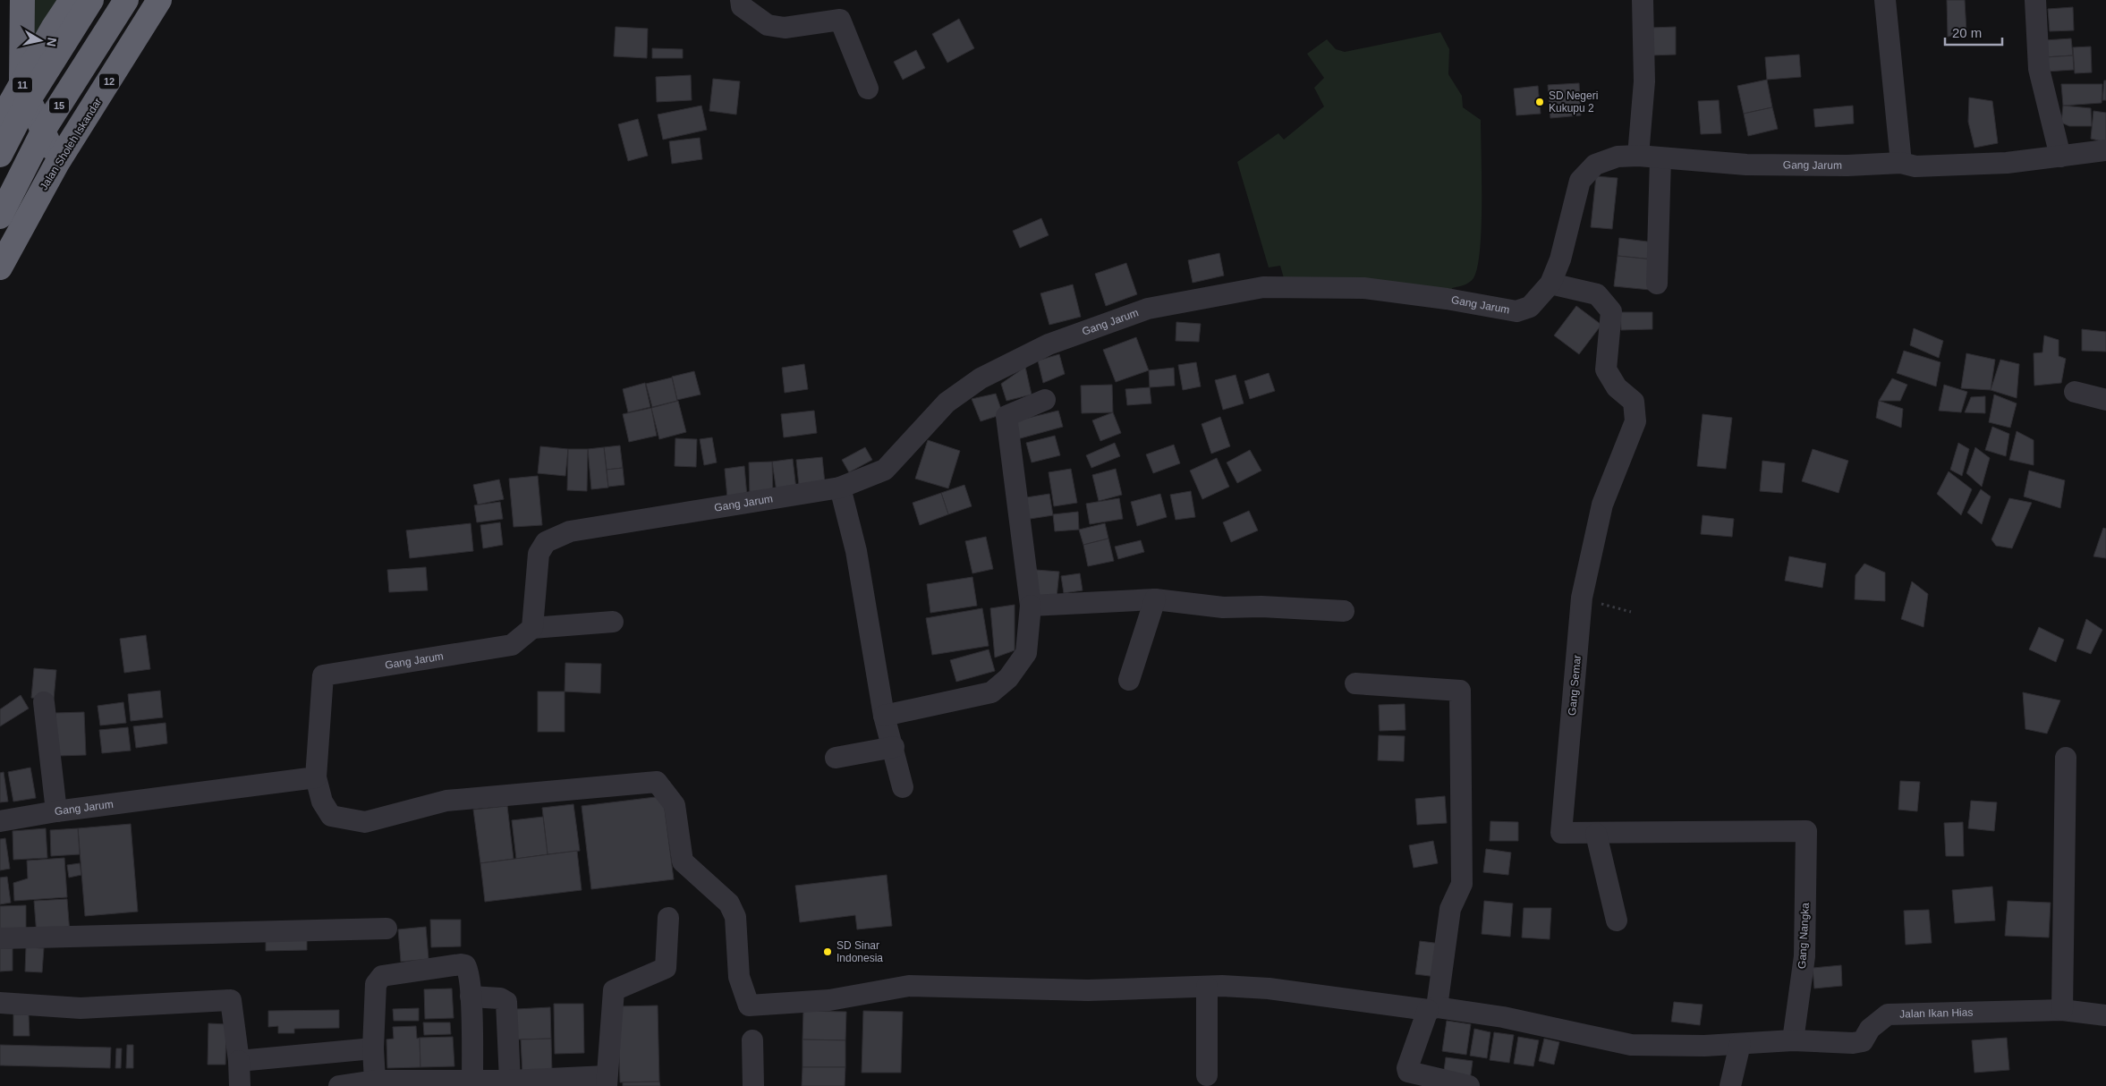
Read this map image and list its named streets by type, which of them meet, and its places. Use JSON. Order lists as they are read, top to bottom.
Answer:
{
  "streets": {
    "highway": [
      "12",
      "11",
      "15",
      "Jalan Sholeh Iskandar"
    ],
    "street": [
      "Gang Jarum",
      "Gang Semar",
      "Gang Nangka",
      "Jalan Ikan Hias"
    ]
  },
  "crossings": [
    ["11", "Jalan Sholeh Iskandar"],
    ["Gang Jarum", "Gang Semar"],
    ["Gang Jarum", "Jalan Ikan Hias"],
    ["Gang Semar", "Gang Nangka"],
    ["Gang Nangka", "Jalan Ikan Hias"]
  ],
  "places": ["SD Negeri Kukupu 2", "SD Sinar Indonesia"],
  "scale_bar": "20 m",
  "north": "right"
}
